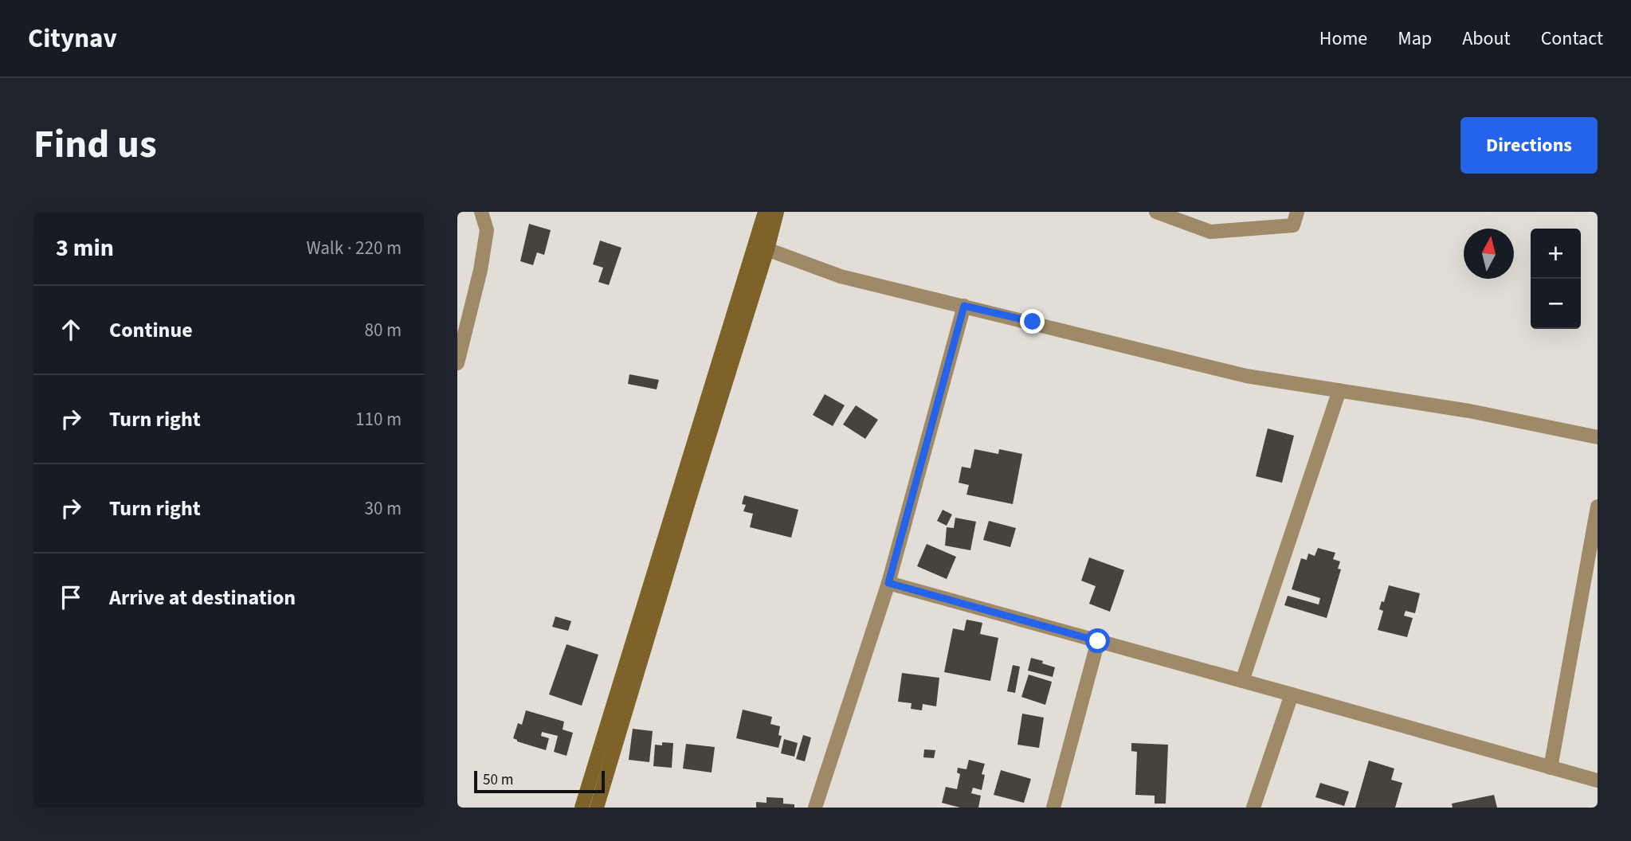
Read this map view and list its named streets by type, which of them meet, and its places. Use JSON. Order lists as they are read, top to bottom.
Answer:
{
  "scale_bar": "50 m",
  "north": "top",
  "page": {
    "header": "Citynav",
    "nav": [
      "Home",
      "Map",
      "About",
      "Contact"
    ],
    "title": "Find us",
    "buttons": "Directions",
    "heading": ["3 min", "Walk · 220 m"],
    "map_buttons": ["+", "−"],
    "list": [
      ["Continue", "80 m"],
      ["Turn right", "110 m"],
      ["Turn right", "30 m"],
      "Arrive at destination"
    ],
    "scale": "50 m"
  }
}
